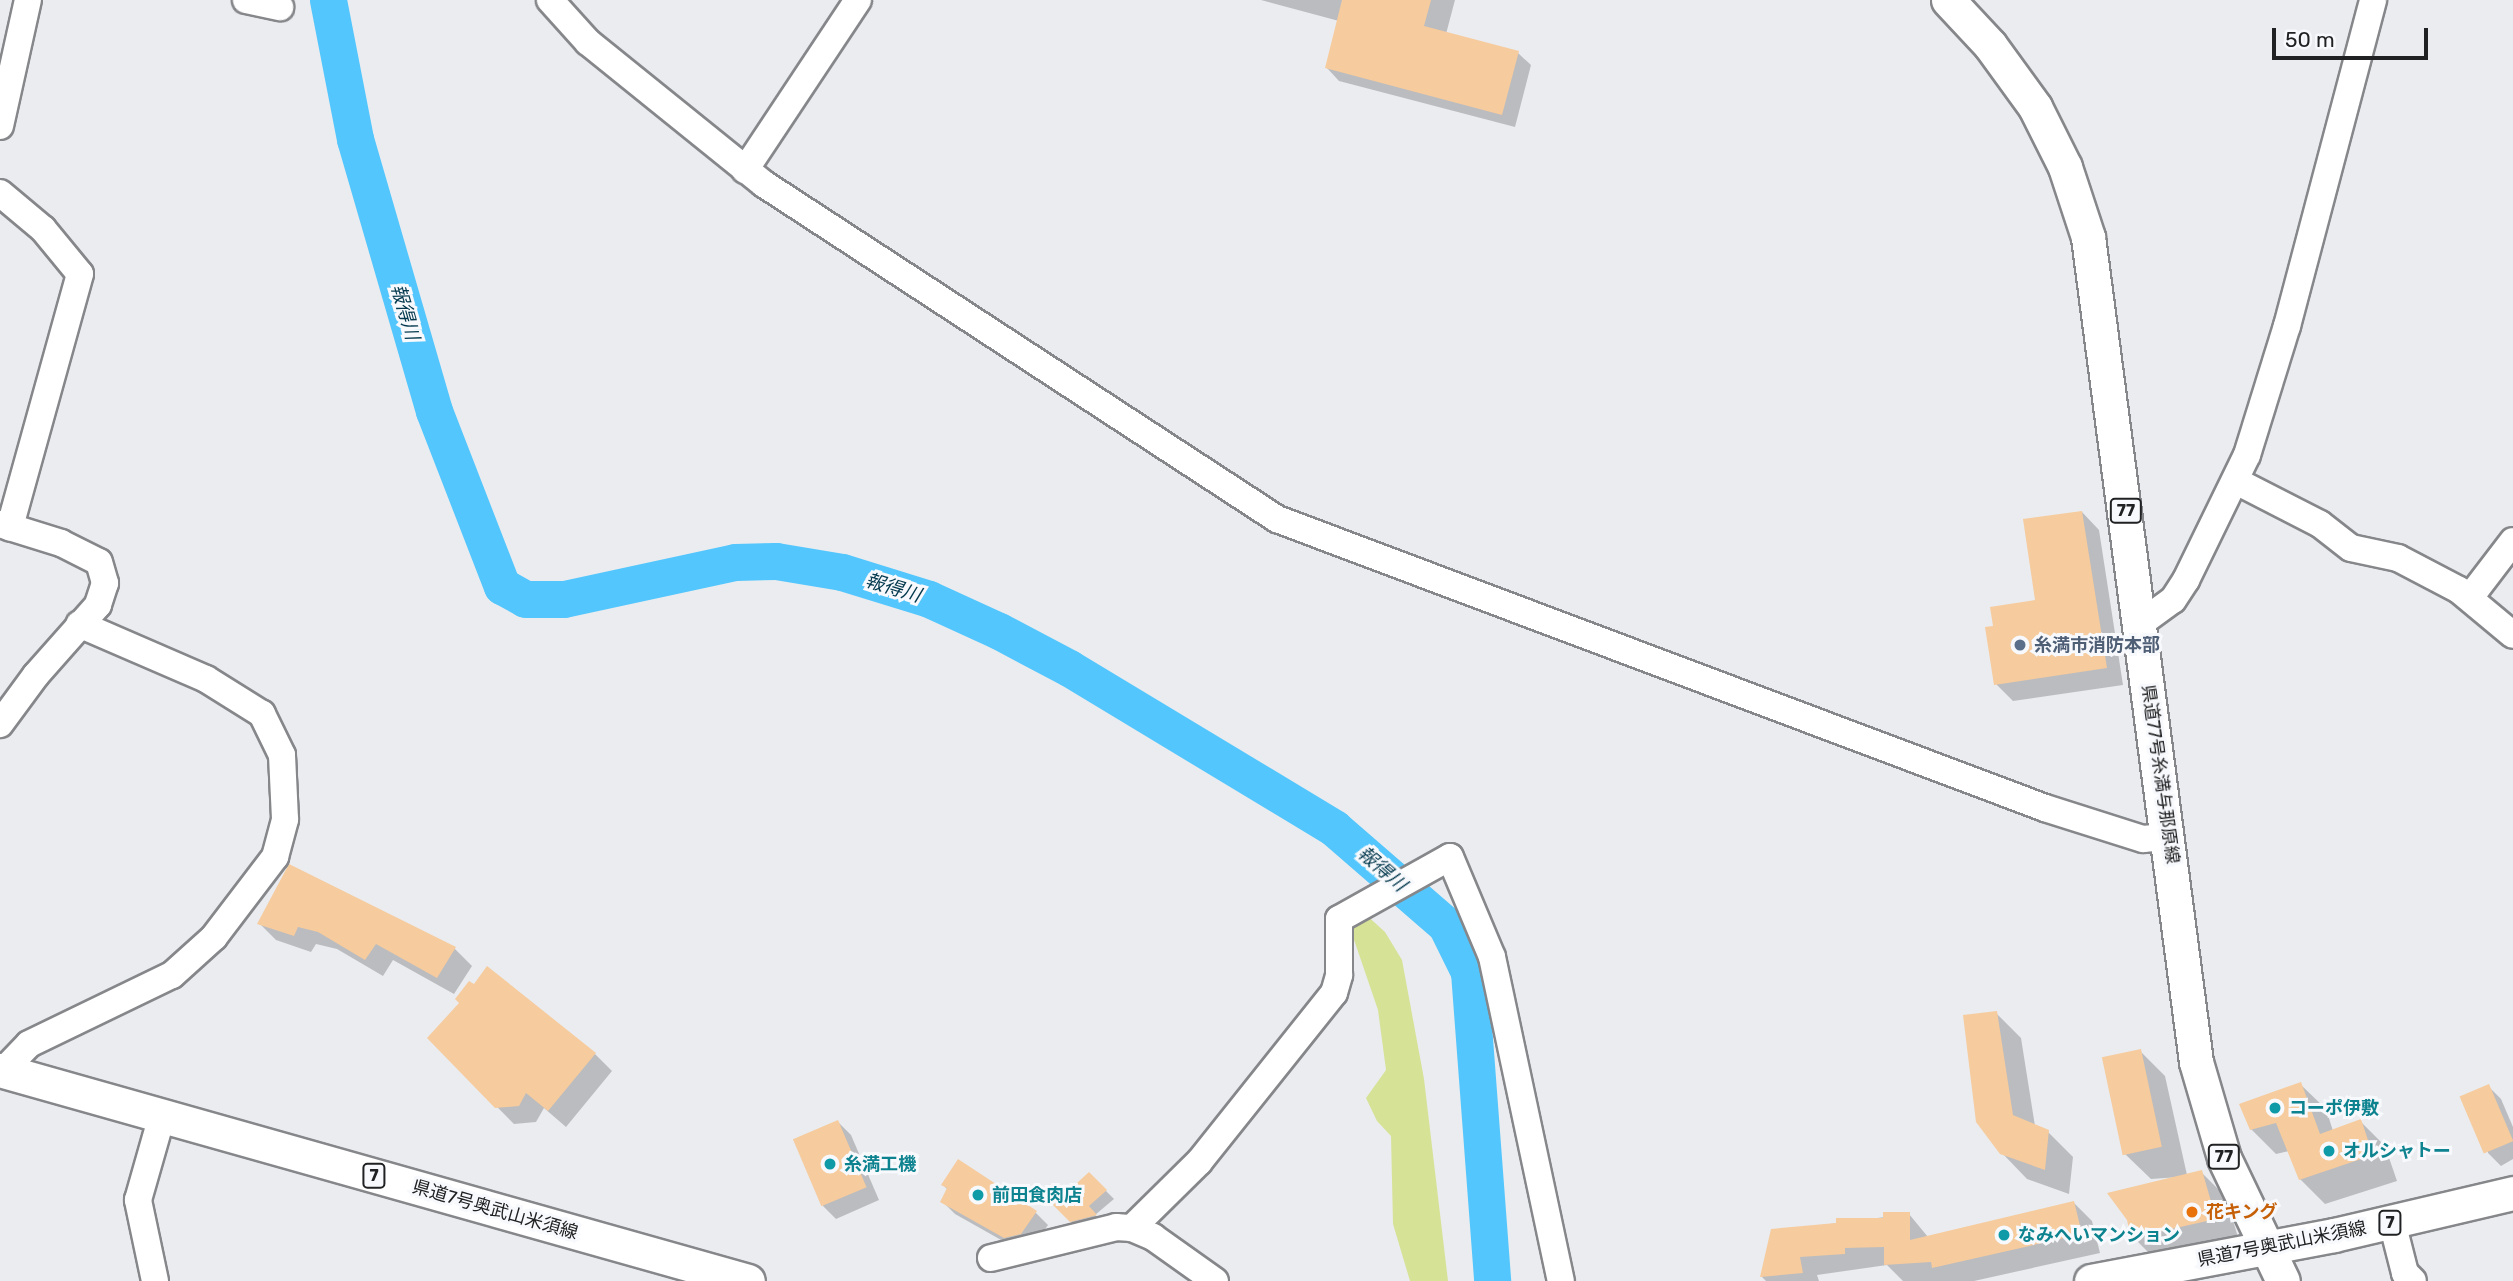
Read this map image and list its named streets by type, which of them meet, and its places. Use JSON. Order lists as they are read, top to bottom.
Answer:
{
  "streets": {
    "main road": [
      "77",
      "県道77号糸満与那原線",
      "7",
      "県道7号奥武山米須線"
    ]
  },
  "crossings": [
    ["県道77号糸満与那原線", "県道7号奥武山米須線"]
  ],
  "water": ["報得川"],
  "places": [
    "糸満市消防本部",
    "コーポ伊敷",
    "オルシャトー",
    "糸満工機",
    "前田食肉店",
    "花キング",
    "なみへいマンション"
  ],
  "scale_bar": "50 m"
}
